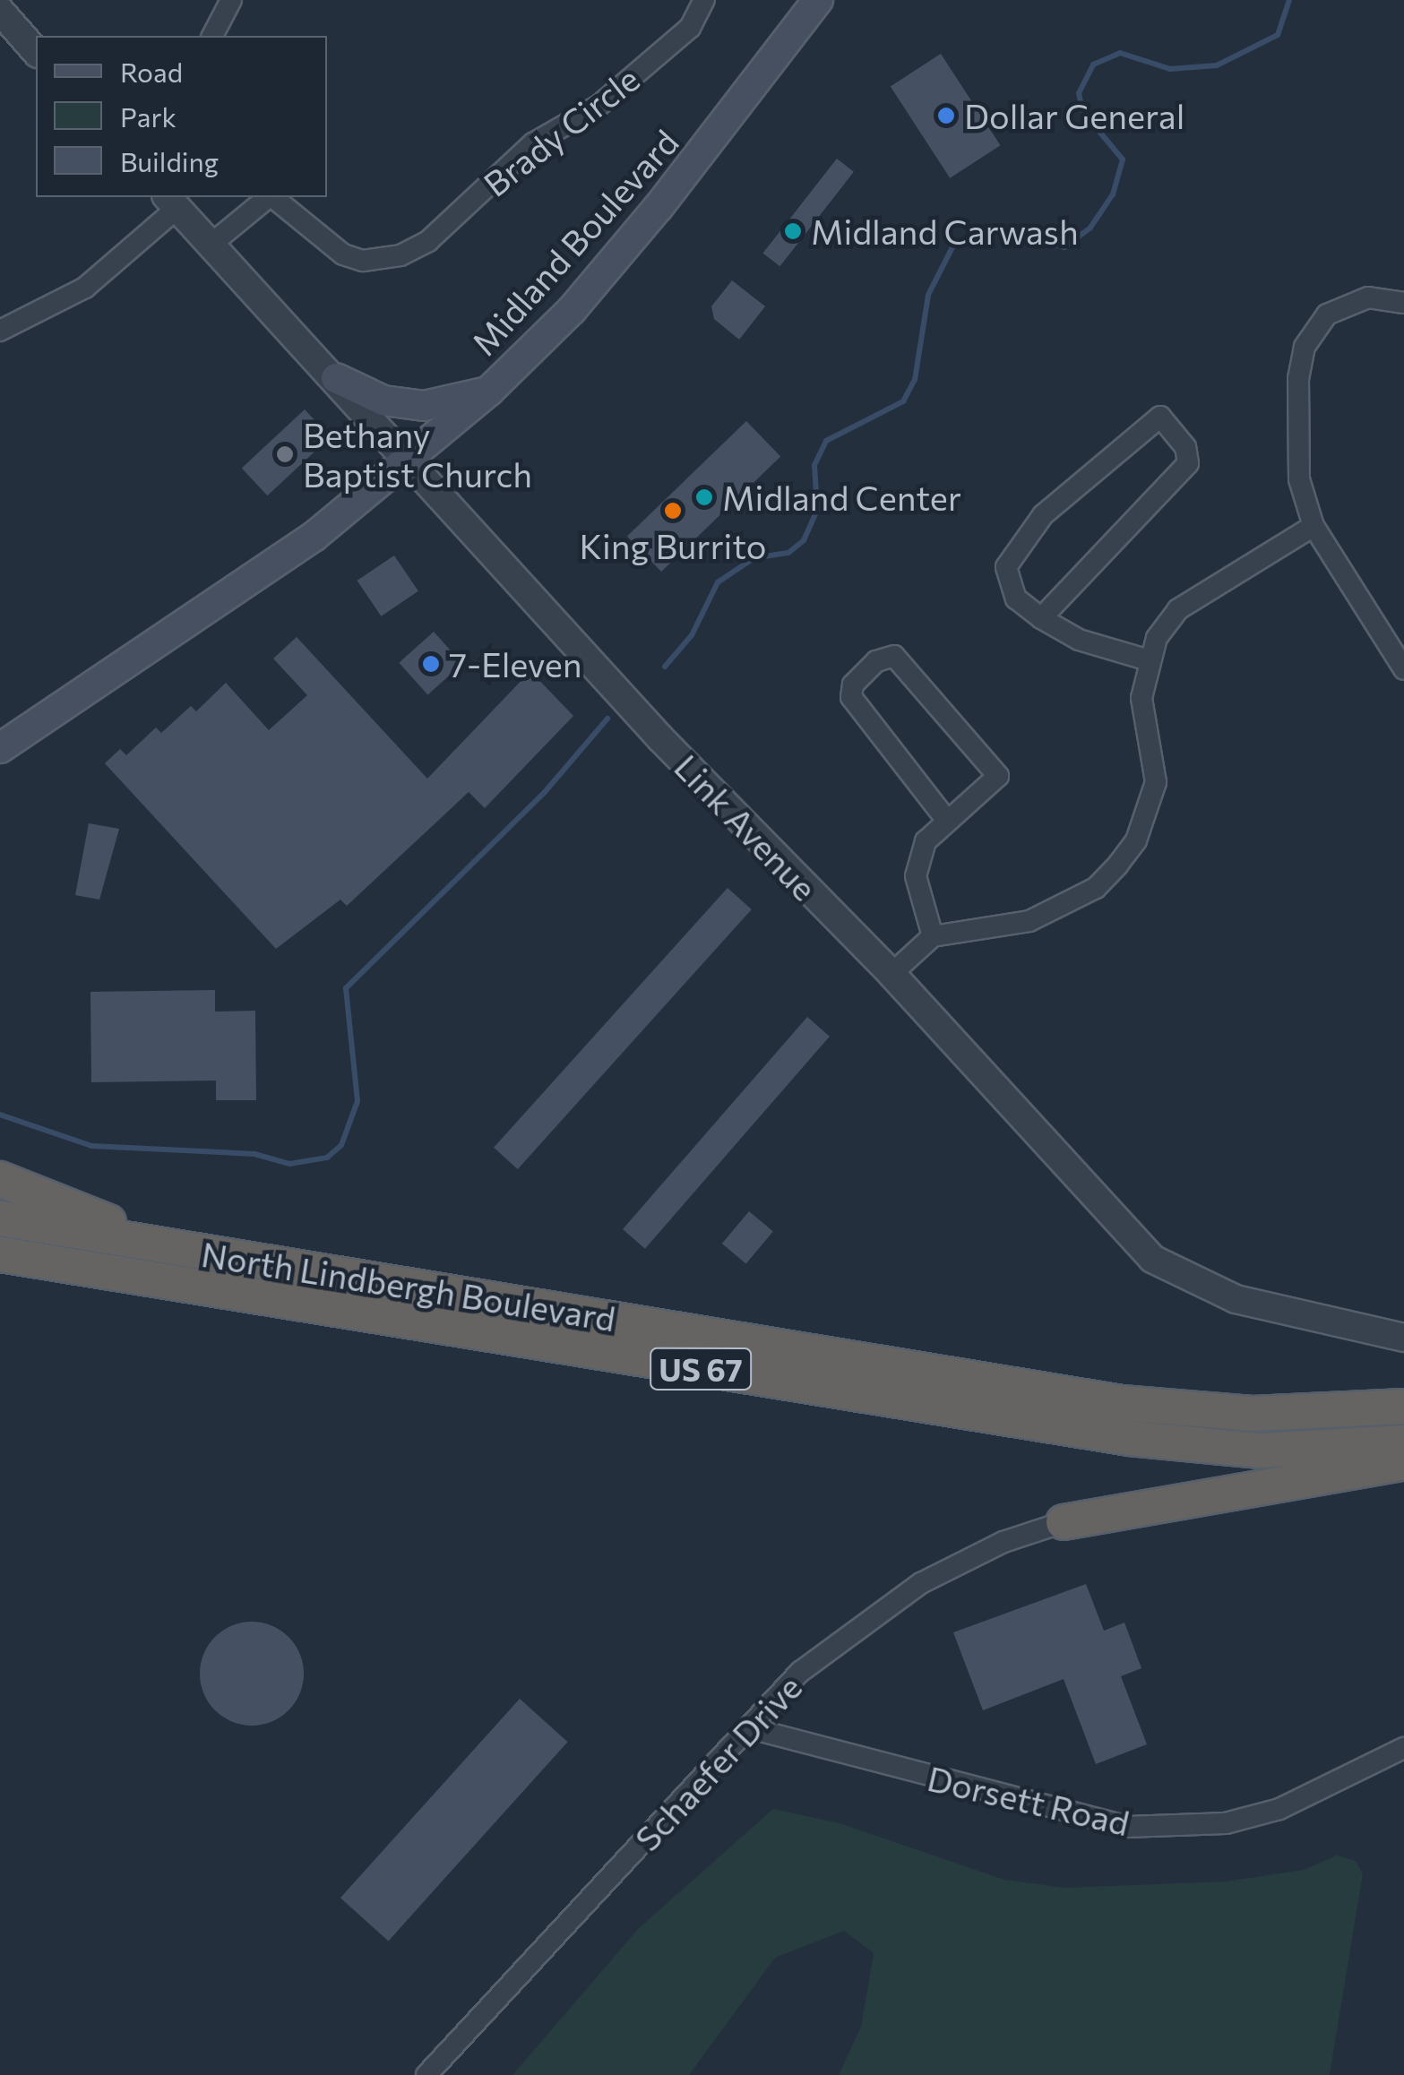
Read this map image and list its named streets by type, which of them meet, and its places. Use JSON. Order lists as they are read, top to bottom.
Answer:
{
  "streets": {
    "highway": ["North Lindbergh Boulevard", "US 67"],
    "main road": ["Midland Boulevard"],
    "street": [
      "Brady Circle",
      "Link Avenue",
      "Schaefer Drive",
      "Dorsett Road"
    ]
  },
  "crossings": [
    ["Brady Circle", "Link Avenue"],
    ["Midland Boulevard", "Link Avenue"],
    ["Schaefer Drive", "Dorsett Road"]
  ],
  "places": [
    "Dollar General",
    "Midland Carwash",
    "Bethany Baptist Church",
    "Midland Center",
    "King Burrito",
    "7-Eleven"
  ],
  "legend": ["Road", "Park", "Building"]
}
